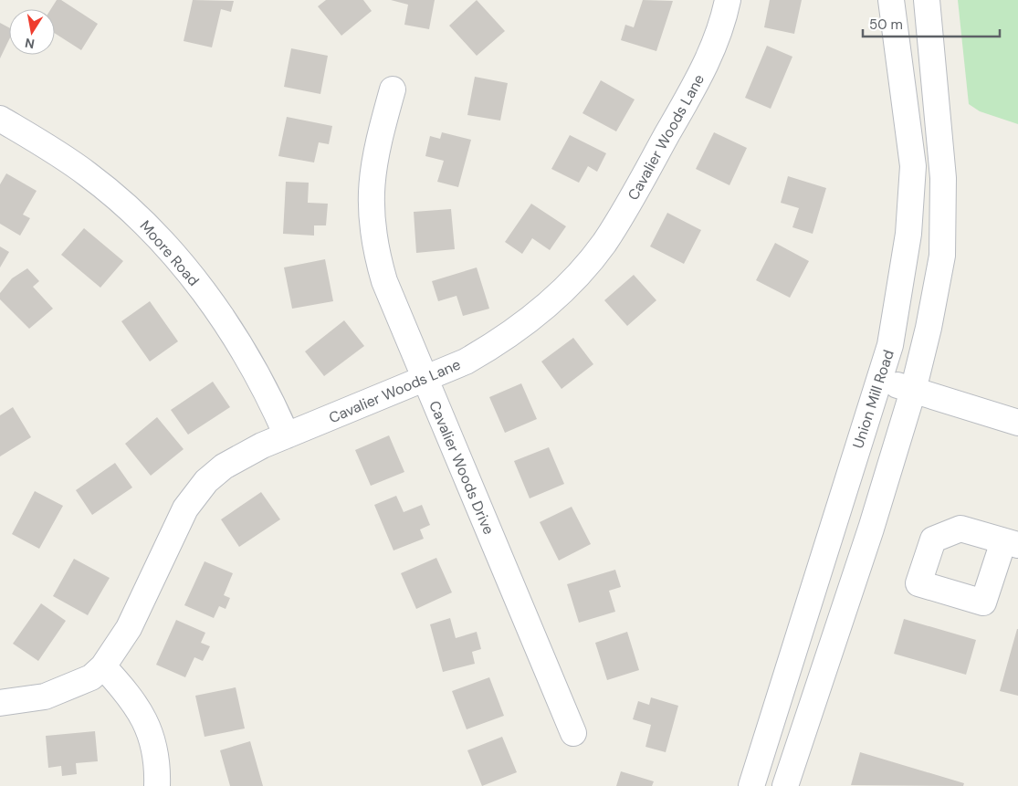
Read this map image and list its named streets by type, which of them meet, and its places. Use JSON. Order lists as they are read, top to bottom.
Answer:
{
  "streets": {
    "street": [
      "Cavalier Woods Lane",
      "Moore Road",
      "Union Mill Road",
      "Cavalier Woods Drive"
    ]
  },
  "crossings": [
    ["Cavalier Woods Lane", "Moore Road"],
    ["Cavalier Woods Lane", "Cavalier Woods Drive"]
  ],
  "scale_bar": "50 m",
  "north": "bottom"
}
